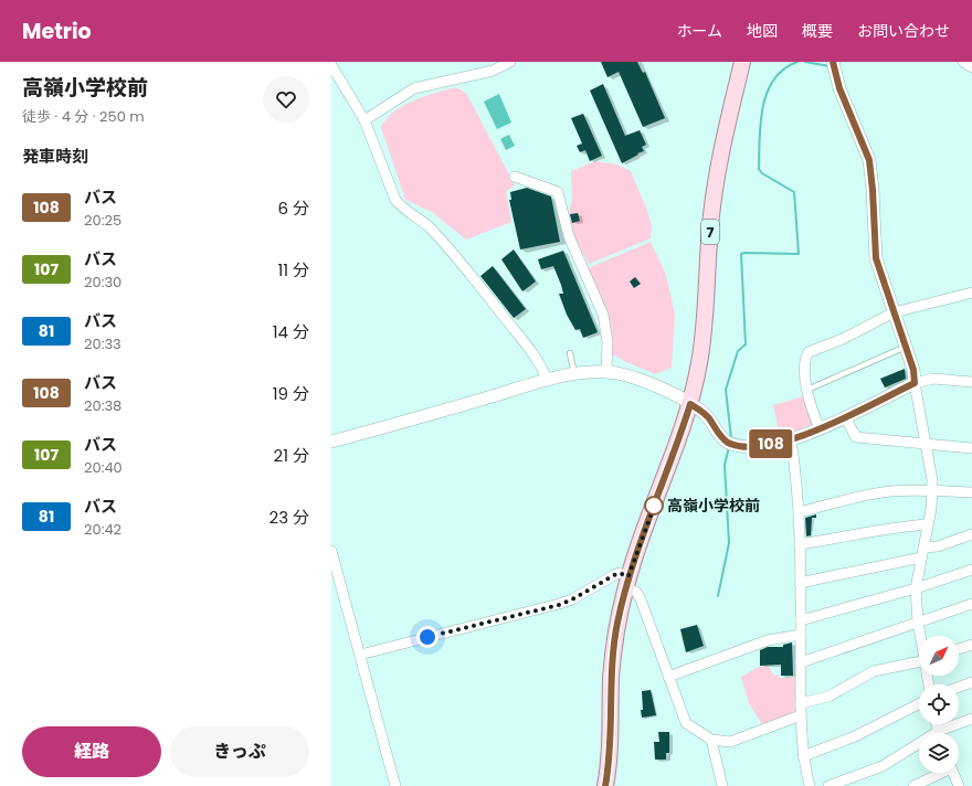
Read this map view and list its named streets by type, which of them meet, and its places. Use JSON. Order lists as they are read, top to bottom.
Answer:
{
  "streets": {
    "main road": ["7"]
  },
  "places": ["高嶺小学校前"],
  "lines": ["bus line 108"],
  "north": "top right",
  "page": {
    "header": "Metrio",
    "nav": [
      "ホーム",
      "地図",
      "概要",
      "お問い合わせ"
    ],
    "heading": [
      ["高嶺小学校前", "徒歩 · 4 分 · 250 m"],
      "発車時刻"
    ],
    "on_map": "108",
    "list": [
      {
        "mark": "108",
        "name": "バス",
        "note": "20:25",
        "value": "6 分"
      },
      {
        "mark": "107",
        "name": "バス",
        "note": "20:30",
        "value": "11 分"
      },
      {
        "mark": "81",
        "name": "バス",
        "note": "20:33",
        "value": "14 分"
      },
      {
        "mark": "108",
        "name": "バス",
        "note": "20:38",
        "value": "19 分"
      },
      {
        "mark": "107",
        "name": "バス",
        "note": "20:40",
        "value": "21 分"
      },
      {
        "mark": "81",
        "name": "バス",
        "note": "20:42",
        "value": "23 分"
      }
    ],
    "buttons": ["経路", "きっぷ"]
  }
}
